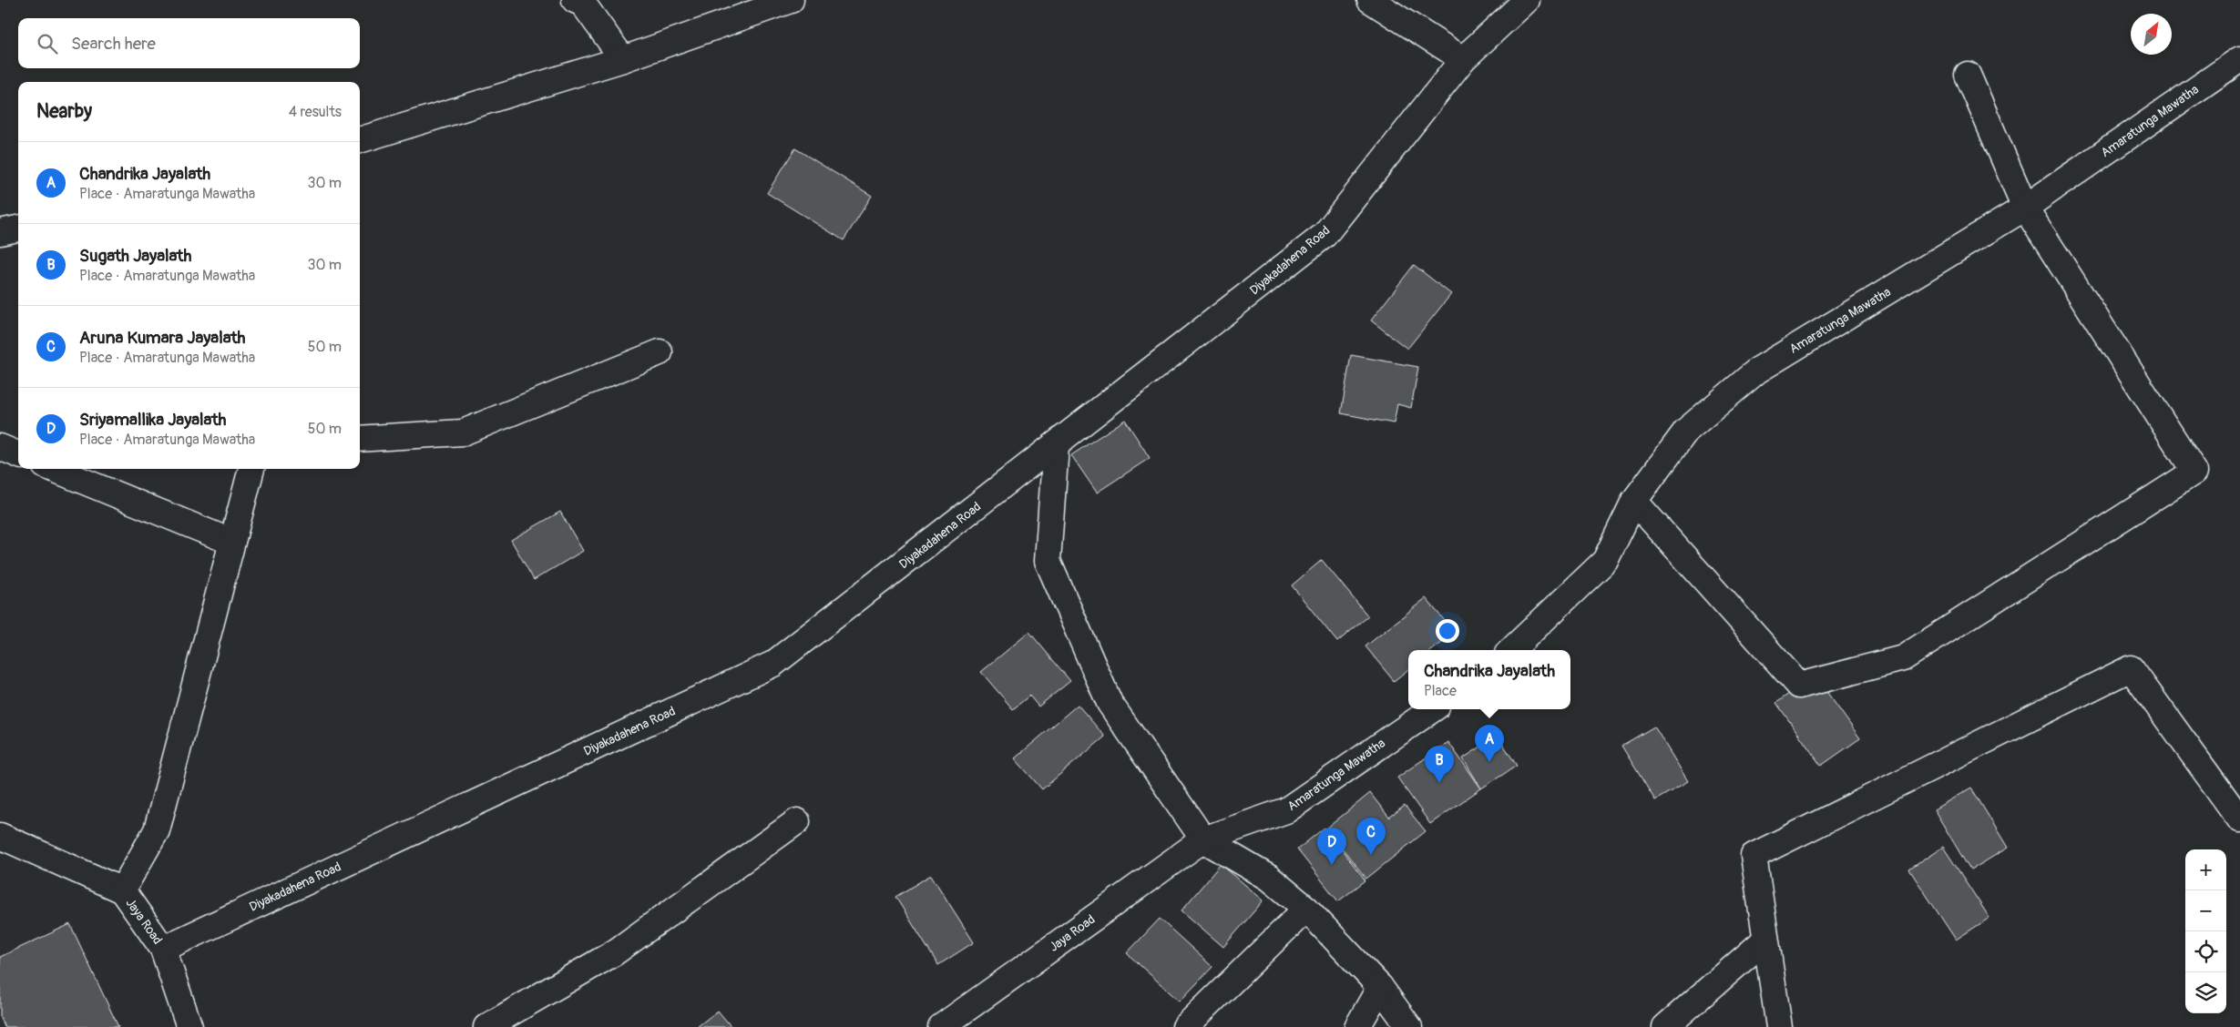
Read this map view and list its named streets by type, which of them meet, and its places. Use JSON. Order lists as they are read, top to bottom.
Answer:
{
  "streets": {
    "street": ["Amaratunga Mawatha", "Diyakadahena Road", "Jaya Road"]
  },
  "crossings": [
    ["Amaratunga Mawatha", "Jaya Road"],
    ["Diyakadahena Road", "Jaya Road"]
  ],
  "north": "top right",
  "page": {
    "search": "Search here",
    "heading": ["Nearby", "4 results"],
    "list": [
      {
        "mark": "A",
        "name": "Chandrika Jayalath",
        "note": "Place · Amaratunga Mawatha",
        "value": "30 m"
      },
      {
        "mark": "B",
        "name": "Sugath Jayalath",
        "note": "Place · Amaratunga Mawatha",
        "value": "30 m"
      },
      {
        "mark": "C",
        "name": "Aruna Kumara Jayalath",
        "note": "Place · Amaratunga Mawatha",
        "value": "50 m"
      },
      {
        "mark": "D",
        "name": "Sriyamallika Jayalath",
        "note": "Place · Amaratunga Mawatha",
        "value": "50 m"
      }
    ],
    "popup": ["Chandrika Jayalath", "Place"],
    "pins": [
      "A",
      "B",
      "C",
      "D"
    ],
    "map_buttons": ["+", "−"]
  }
}
